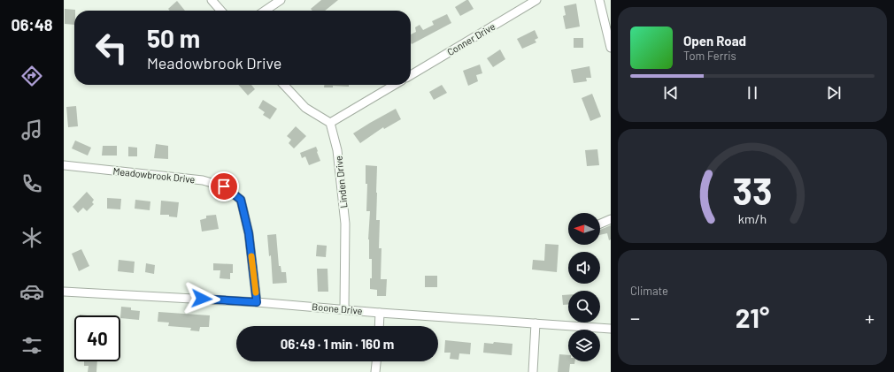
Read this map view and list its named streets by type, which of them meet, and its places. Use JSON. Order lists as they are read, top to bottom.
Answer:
{
  "streets": {
    "street": [
      "Conner Drive",
      "Meadowbrook Drive",
      "Linden Drive",
      "Boone Drive"
    ]
  },
  "crossings": [
    ["Meadowbrook Drive", "Boone Drive"],
    ["Linden Drive", "Boone Drive"]
  ],
  "north": "left",
  "page": {
    "tabs": "06:48",
    "turn": ["50 m", "Meadowbrook Drive"],
    "song": ["Open Road", "Tom Ferris"],
    "tile": "Climate",
    "heat": ["−", "21°", "+"],
    "limit": "40",
    "trip": "06:49 · 1 min · 160 m",
    "gauge": ["33", "km/h"]
  }
}
